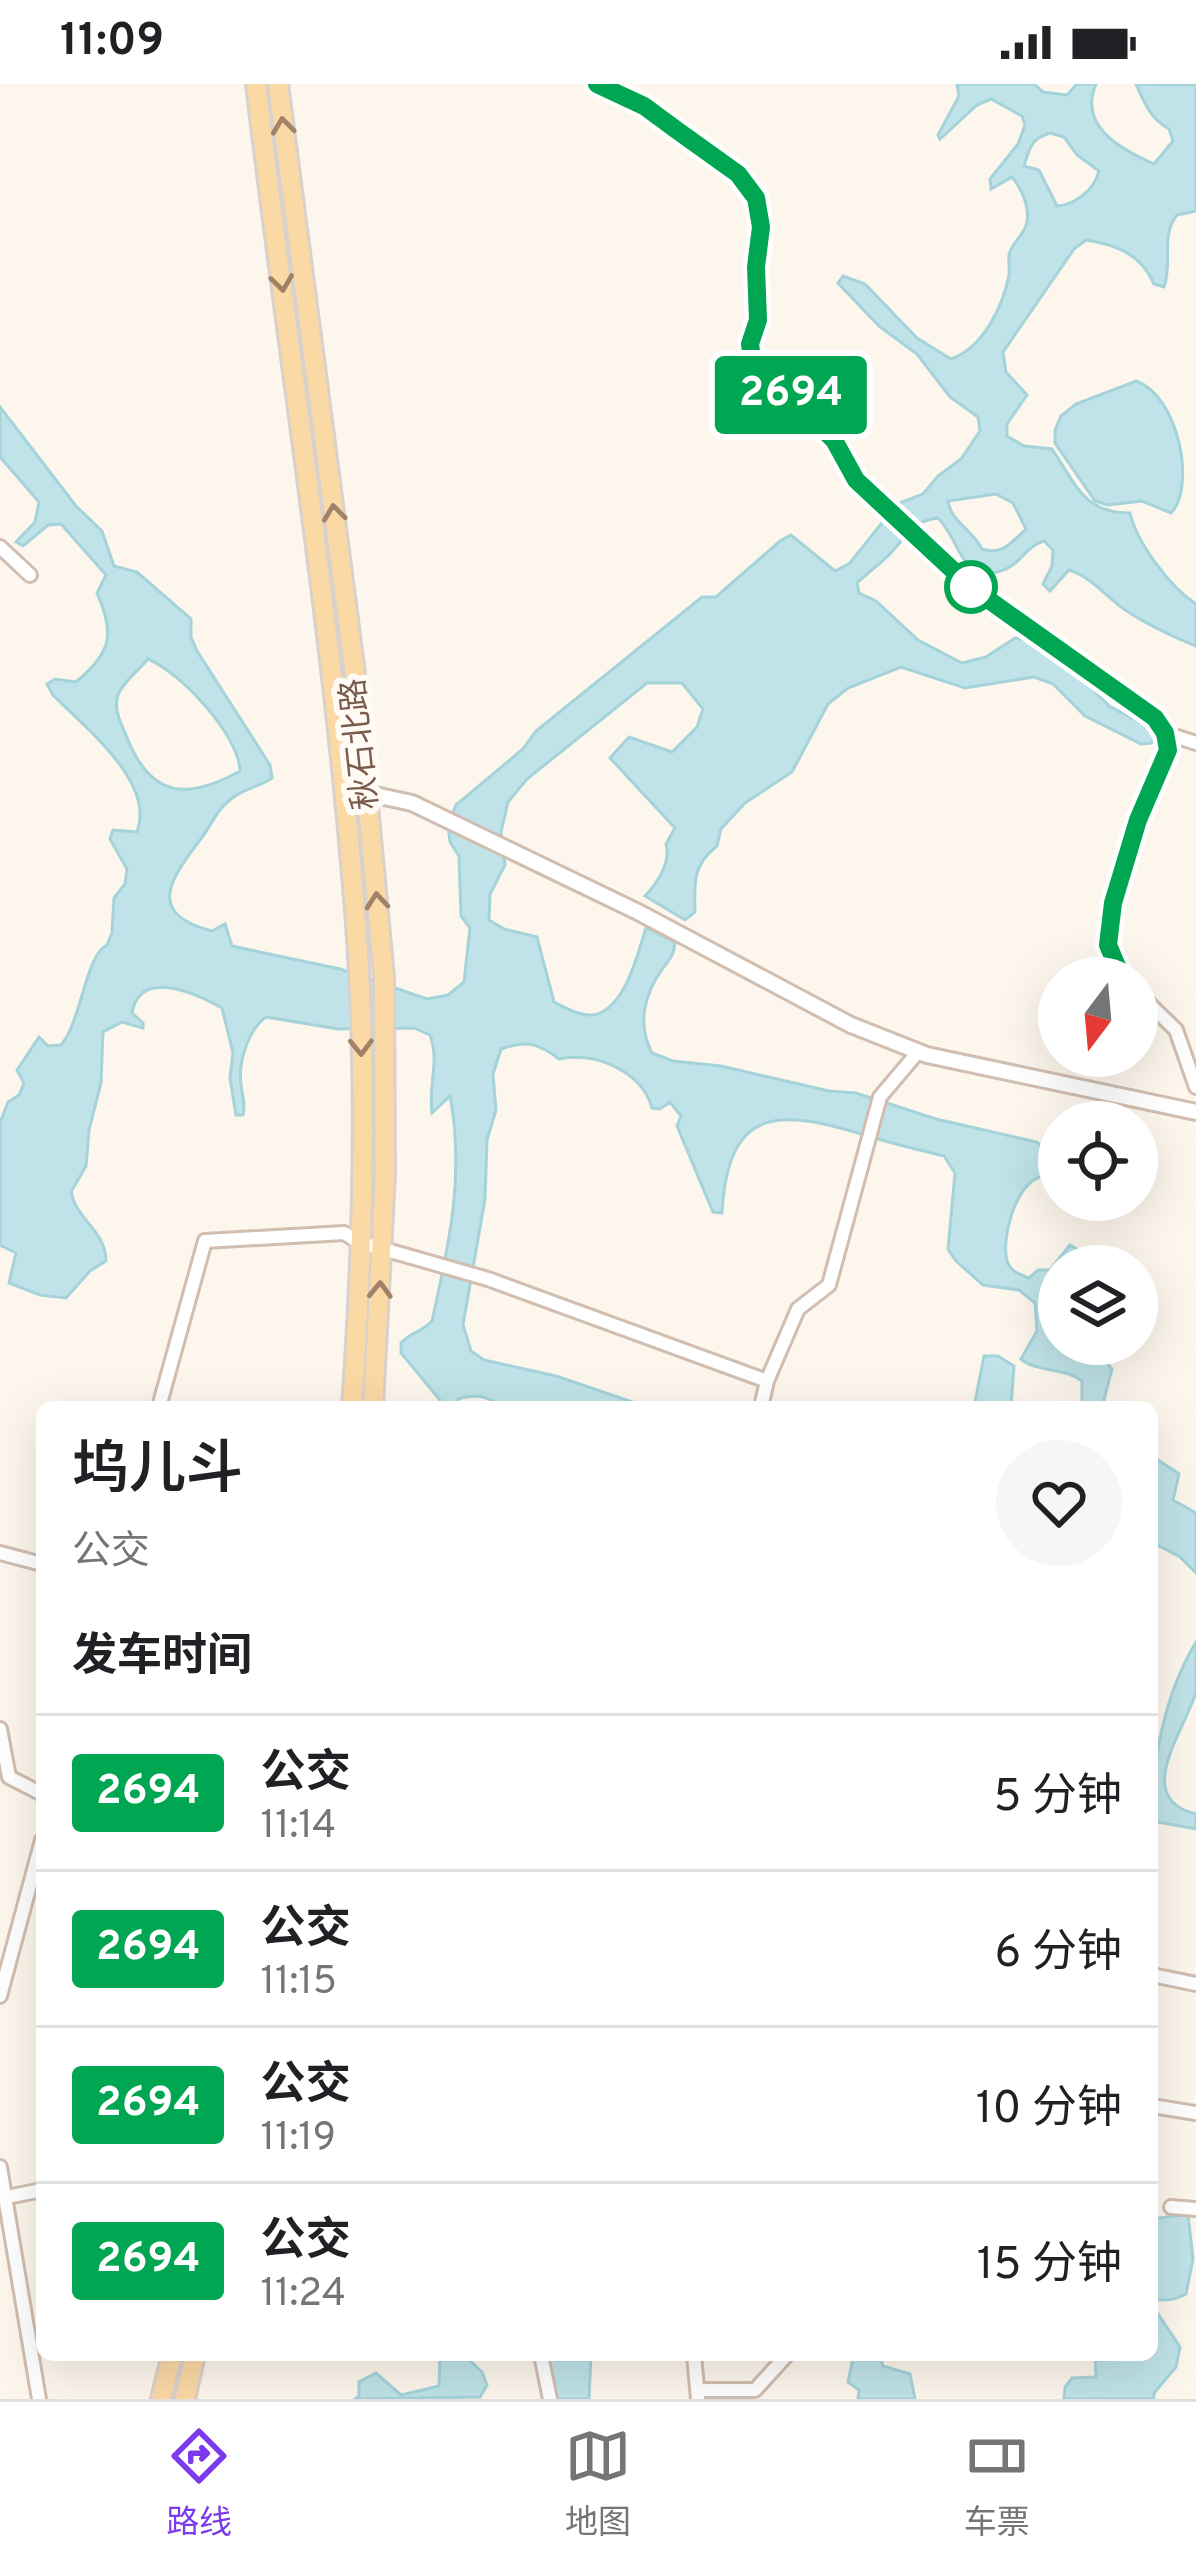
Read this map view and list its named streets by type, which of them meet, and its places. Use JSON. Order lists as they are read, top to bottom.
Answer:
{
  "streets": {
    "main road": ["秋石北路"]
  },
  "lines": ["bus line 2694"],
  "north": "bottom",
  "page": {
    "status": "11:09",
    "on_map": "2694",
    "heading": [
      ["坞儿斗", "公交"],
      "发车时间"
    ],
    "list": [
      {
        "mark": "2694",
        "name": "公交",
        "note": "11:14",
        "value": "5 分钟"
      },
      {
        "mark": "2694",
        "name": "公交",
        "note": "11:15",
        "value": "6 分钟"
      },
      {
        "mark": "2694",
        "name": "公交",
        "note": "11:19",
        "value": "10 分钟"
      },
      {
        "mark": "2694",
        "name": "公交",
        "note": "11:24",
        "value": "15 分钟"
      }
    ],
    "tabs": ["路线", "地图", "车票"]
  }
}
